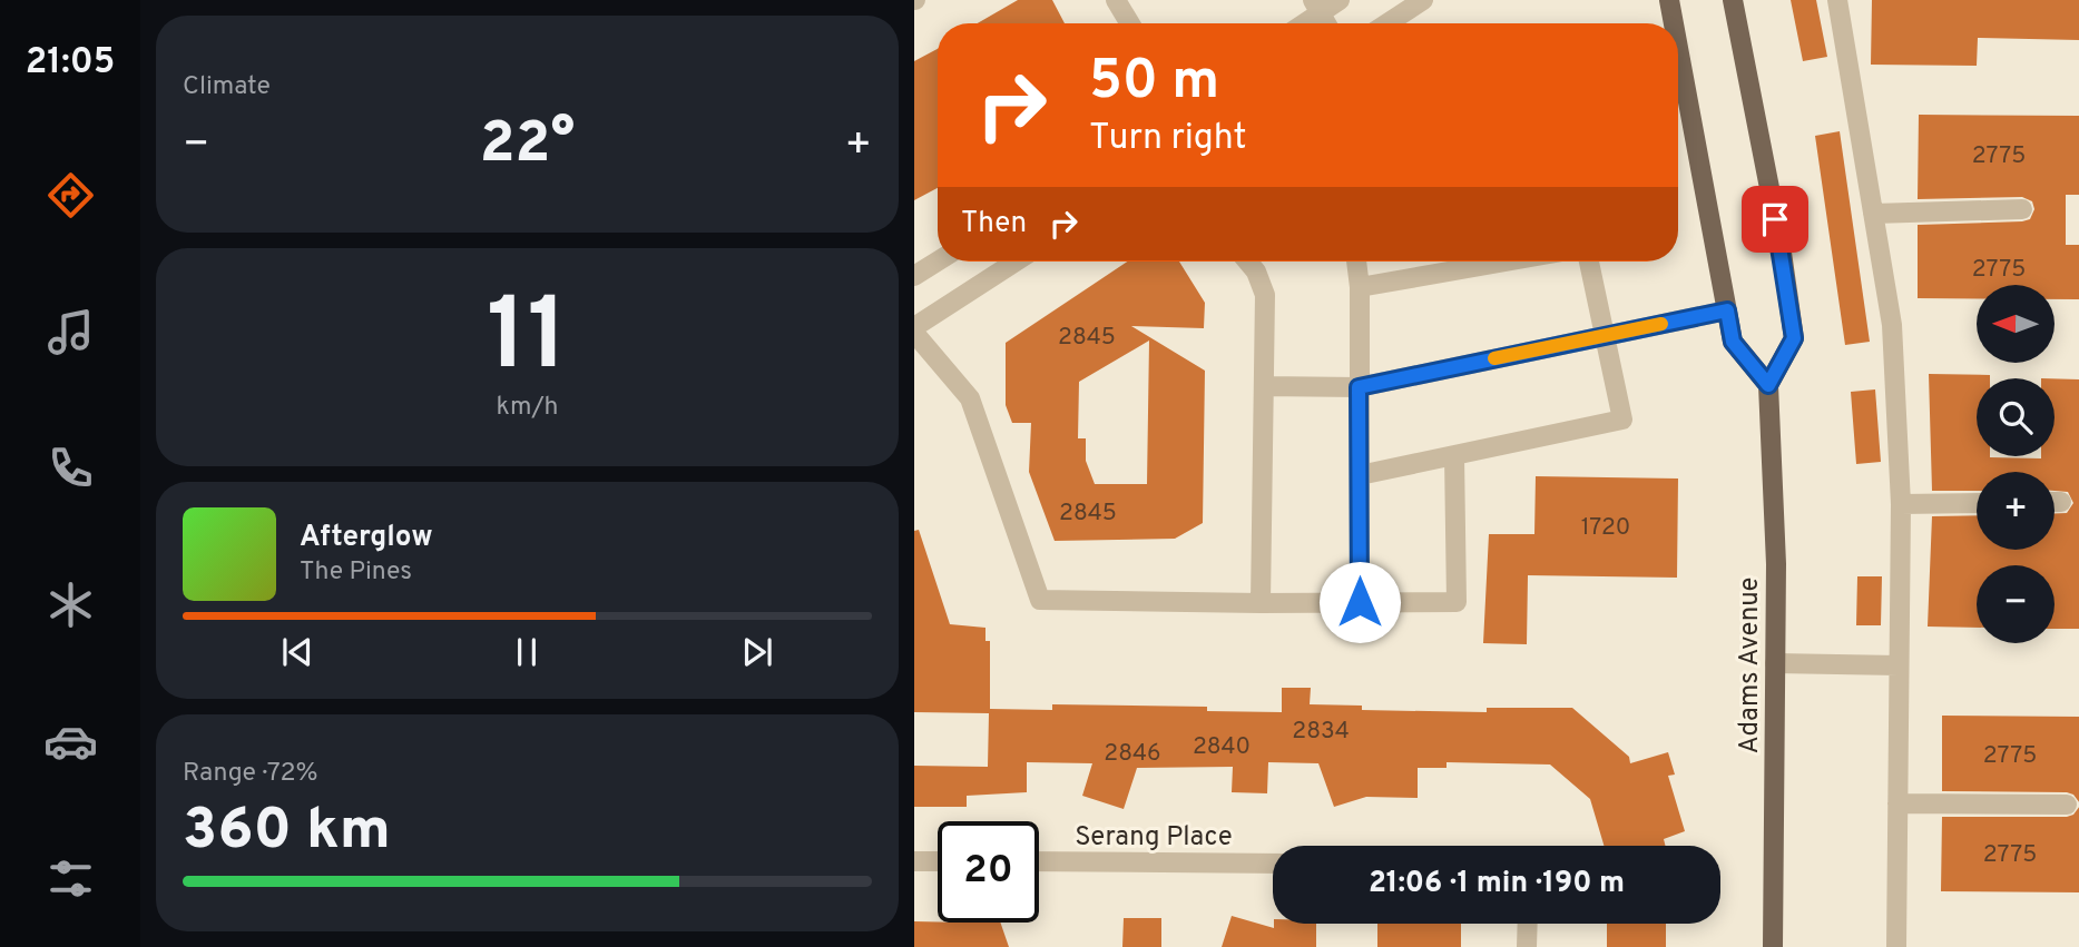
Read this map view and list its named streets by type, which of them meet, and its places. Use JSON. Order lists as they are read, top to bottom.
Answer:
{
  "streets": {
    "main road": ["Adams Avenue"],
    "street": ["Serang Place"]
  },
  "house_numbers": [
    "2775",
    "2775",
    "2845",
    "2845",
    "1720",
    "2834",
    "2840",
    "2846",
    "2775",
    "2775"
  ],
  "north": "left",
  "page": {
    "tabs": "21:05",
    "tile": [
      "Climate",
      ["11", "km/h"],
      ["Range · 72%", "360 km"]
    ],
    "turn": ["50 m", "Turn right"],
    "heat": ["−", "22°", "+"],
    "then": "Then",
    "map_buttons": ["+", "−"],
    "song": ["Afterglow", "The Pines"],
    "limit": "20",
    "trip": "21:06 · 1 min · 190 m"
  }
}
